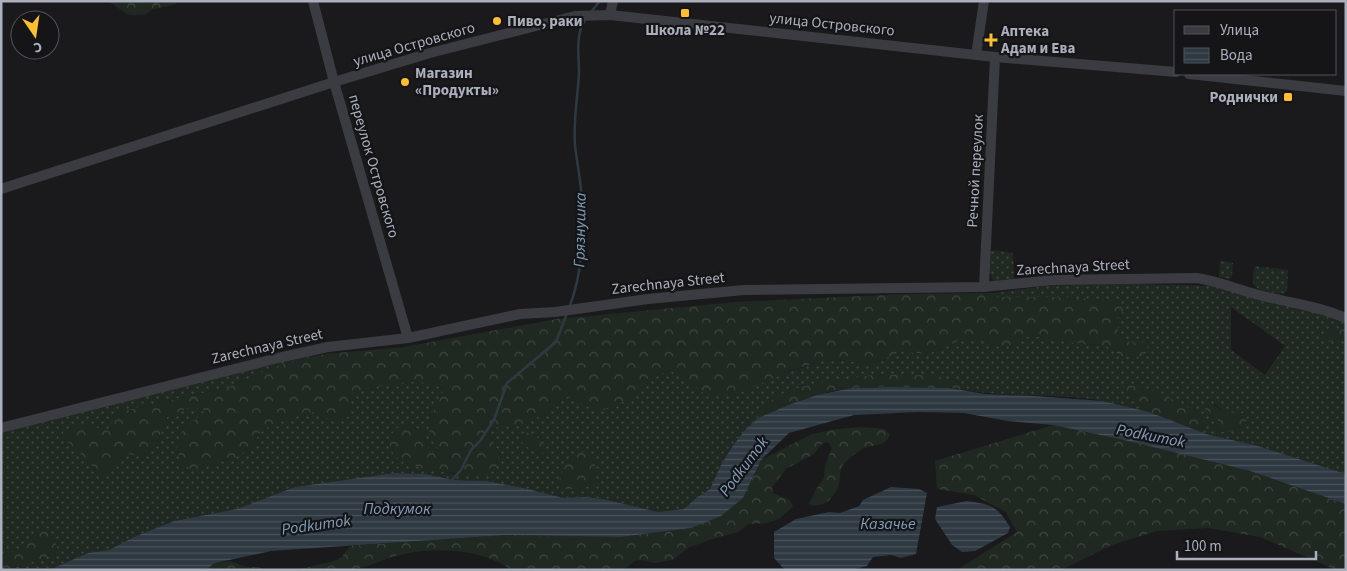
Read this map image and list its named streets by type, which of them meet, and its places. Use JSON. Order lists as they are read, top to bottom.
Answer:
{
  "streets": {
    "street": [
      "улица Островского",
      "переулок Островского",
      "Речной переулок",
      "Zarechnaya Street"
    ]
  },
  "crossings": [
    ["улица Островского", "переулок Островского"],
    ["улица Островского", "Речной переулок"],
    ["переулок Островского", "Zarechnaya Street"],
    ["Речной переулок", "Zarechnaya Street"]
  ],
  "water": [
    "Грязнушка",
    "Podkumok",
    "Подкумок",
    "Казачье"
  ],
  "places": {
    "transit": ["Школа №22", "Роднички"],
    "other": ["Пиво, раки", "Магазин «Продукты»"],
    "health": ["Аптека Адам и Ева"]
  },
  "legend": ["Улица", "Вода"],
  "scale_bar": "100 m",
  "north": "bottom"
}
